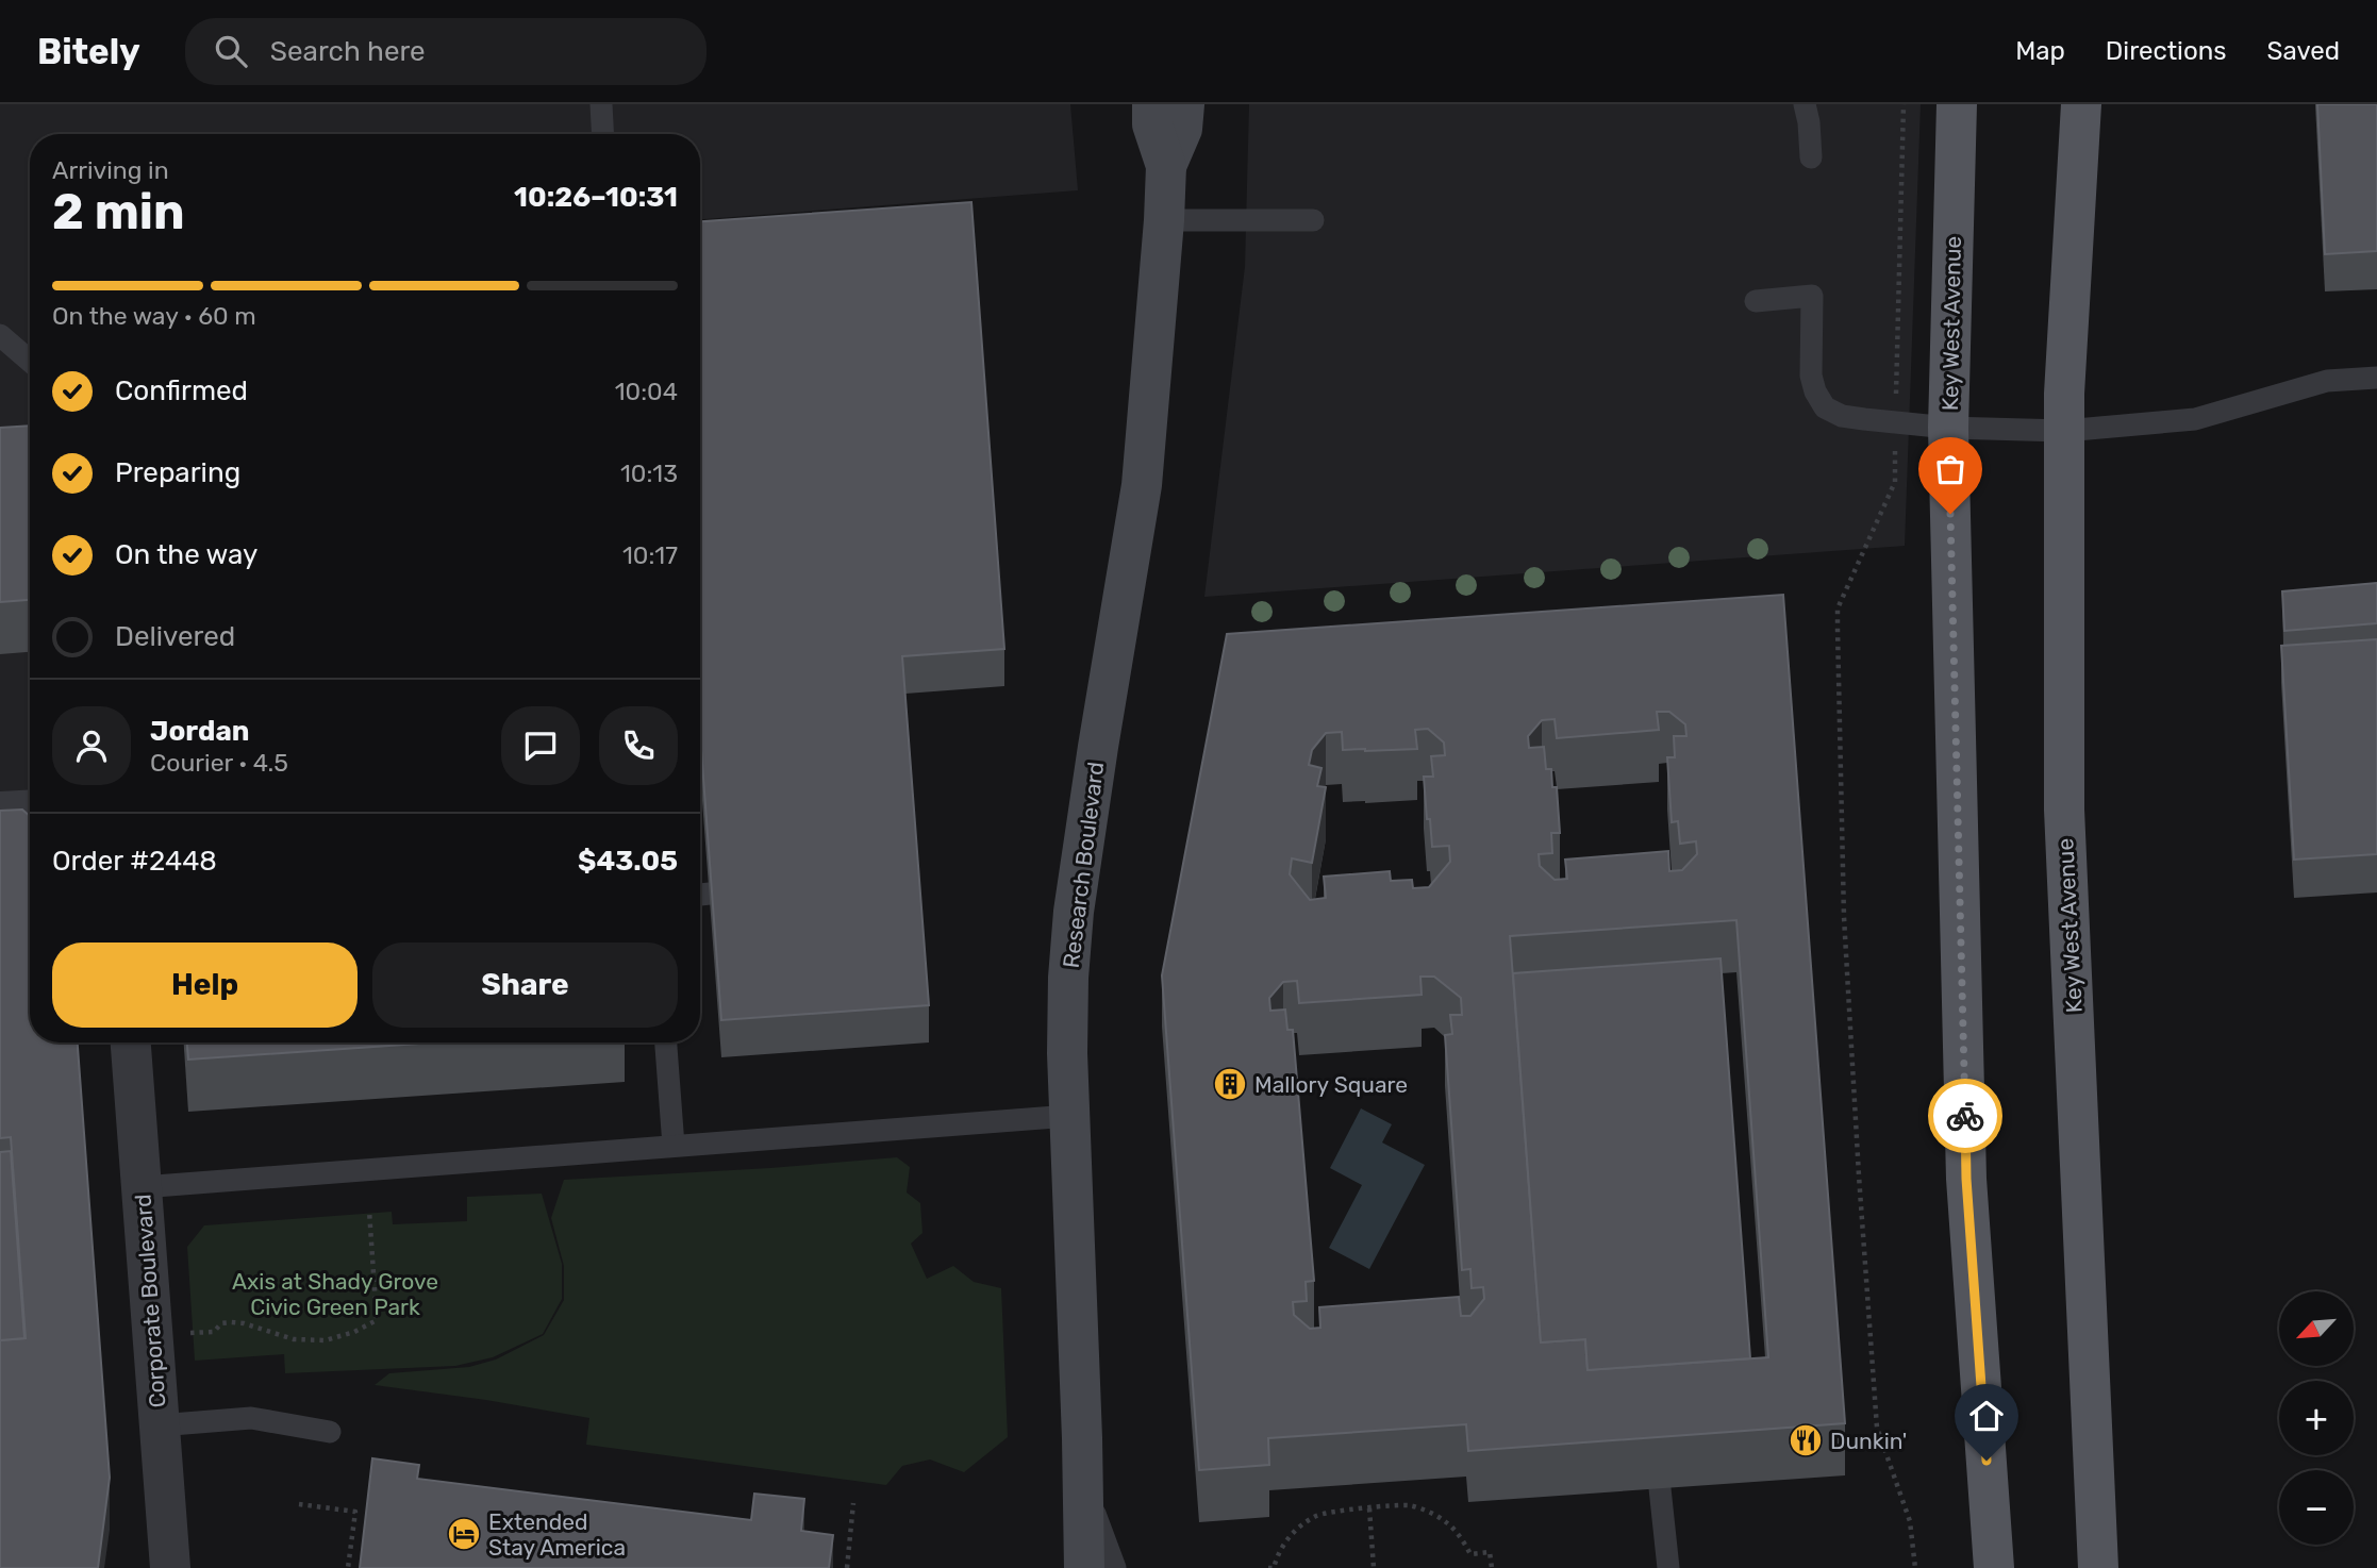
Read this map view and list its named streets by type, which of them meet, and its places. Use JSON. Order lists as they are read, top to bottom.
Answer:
{
  "streets": {
    "main road": ["Key West Avenue"],
    "street": ["Research Boulevard", "Corporate Boulevard"]
  },
  "parks": ["Axis at Shady Grove Civic Green Park"],
  "places": {
    "building": ["Mallory Square"],
    "restaurant": ["Dunkin'"],
    "hotel": ["Extended Stay America"]
  },
  "north": "bottom left",
  "page": {
    "header": "Bitely",
    "search": "Search here",
    "nav": ["Map", "Directions", "Saved"],
    "heading": ["2 min", "Arriving in", "10:26–10:31"],
    "panel": [
      "Jordan",
      "Courier · 4.5",
      "Order #2448",
      "$43.05"
    ],
    "bar": "On the way · 60 m",
    "list": [
      ["Confirmed", "10:04"],
      ["Preparing", "10:13"],
      ["On the way", "10:17"],
      "Delivered"
    ],
    "buttons": ["Help", "Share"],
    "map_buttons": ["+", "−"]
  }
}
